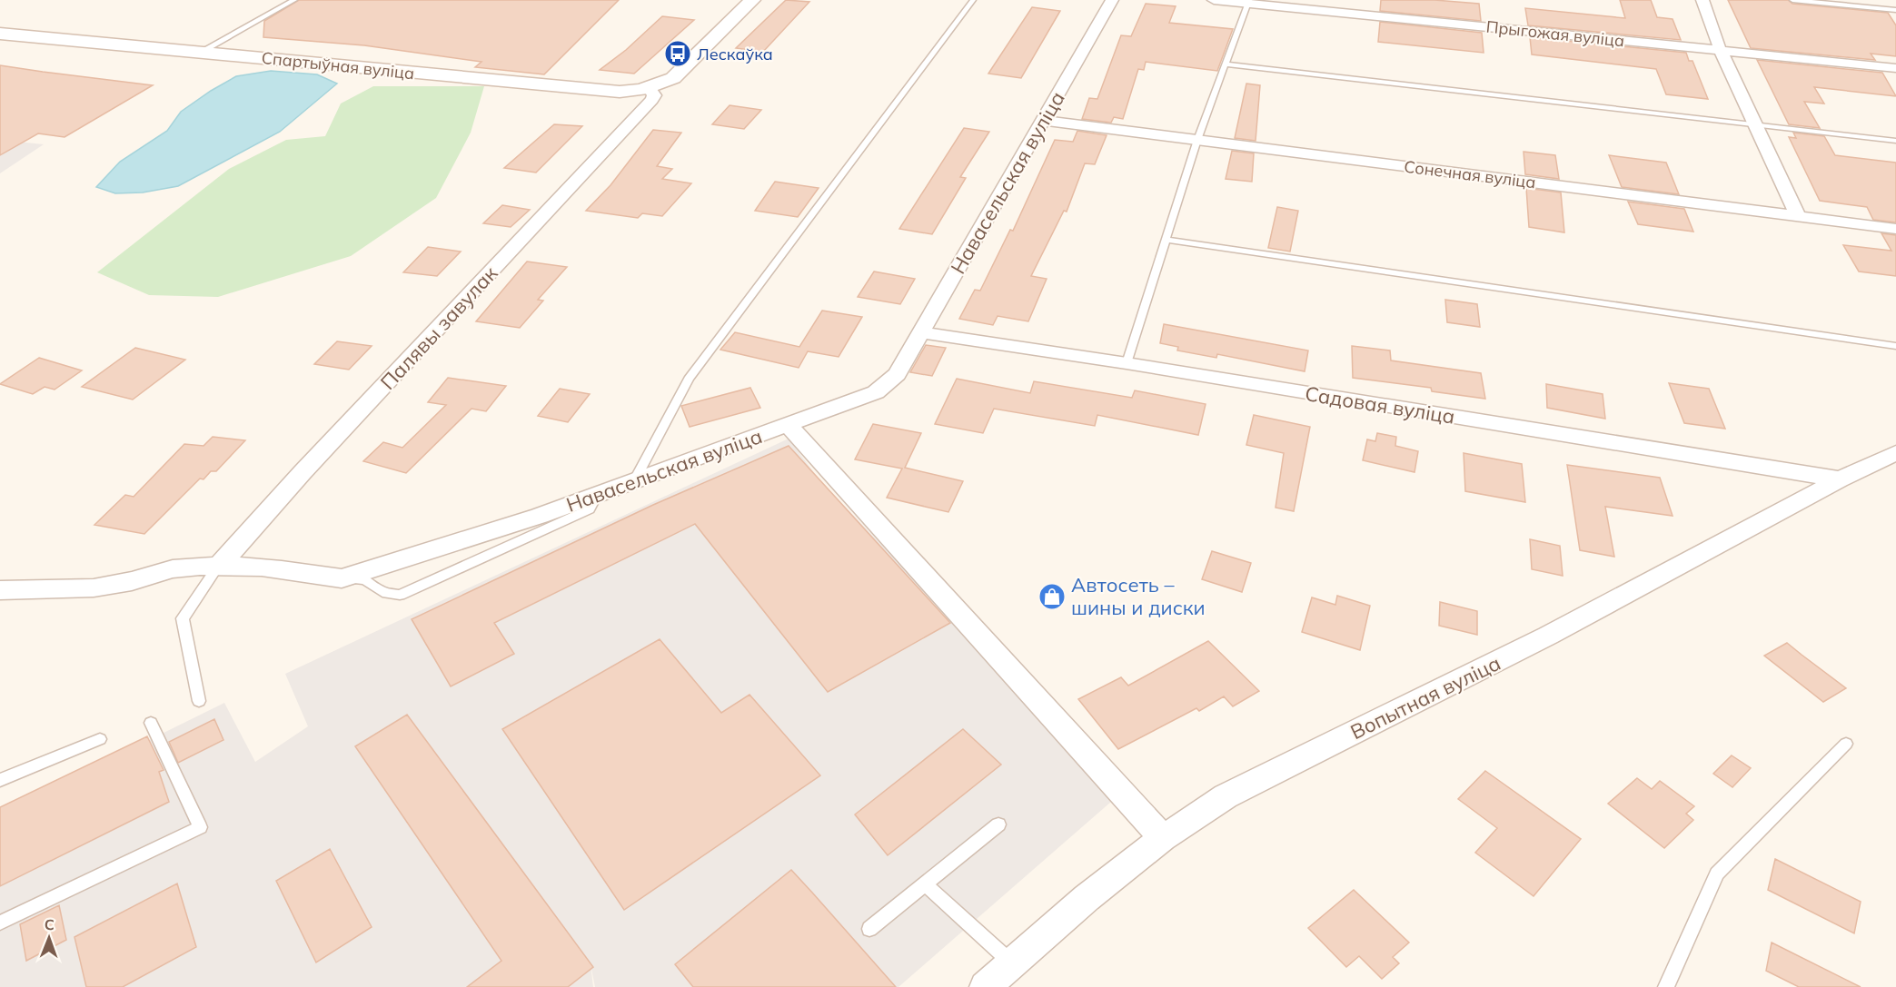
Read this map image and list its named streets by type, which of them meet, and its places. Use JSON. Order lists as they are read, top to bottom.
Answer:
{
  "streets": {
    "main road": ["Спартыўная вуліца"],
    "street": [
      "Прыгожая вуліца",
      "Сонечная вуліца",
      "Навасельская вуліца",
      "Палявы завулак",
      "Садовая вуліца",
      "Вопытная вуліца"
    ]
  },
  "crossings": [
    ["Спартыўная вуліца", "Палявы завулак"],
    ["Сонечная вуліца", "Навасельская вуліца"],
    ["Навасельская вуліца", "Палявы завулак"],
    ["Навасельская вуліца", "Садовая вуліца"],
    ["Садовая вуліца", "Вопытная вуліца"]
  ],
  "places": {
    "bus stop": ["Лескаўка"],
    "shop": ["Автосеть – шины и диски"]
  },
  "north": "top"
}
